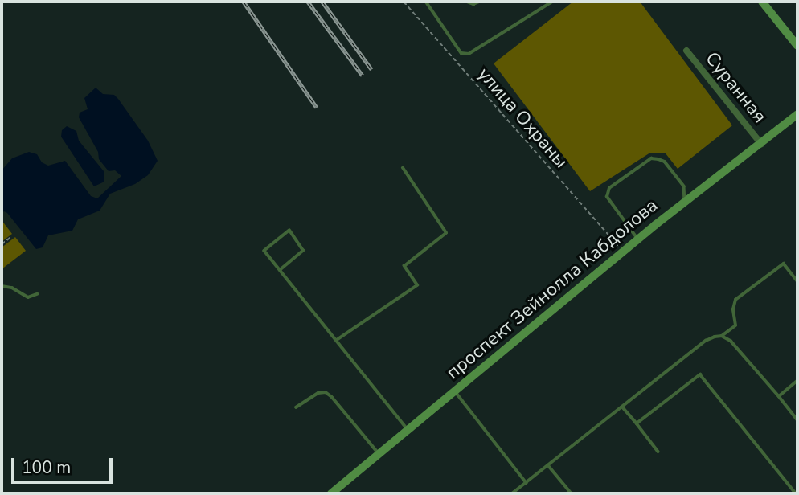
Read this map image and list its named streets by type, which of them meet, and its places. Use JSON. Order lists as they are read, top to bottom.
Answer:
{
  "streets": {
    "main road": ["проспект Зейнолла Кабдолова"],
    "street": ["Суранная"],
    "path": ["улица Охраны"]
  },
  "crossings": [
    ["Суранная", "проспект Зейнолла Кабдолова"],
    ["улица Охраны", "проспект Зейнолла Кабдолова"]
  ],
  "scale_bar": "100 m"
}
